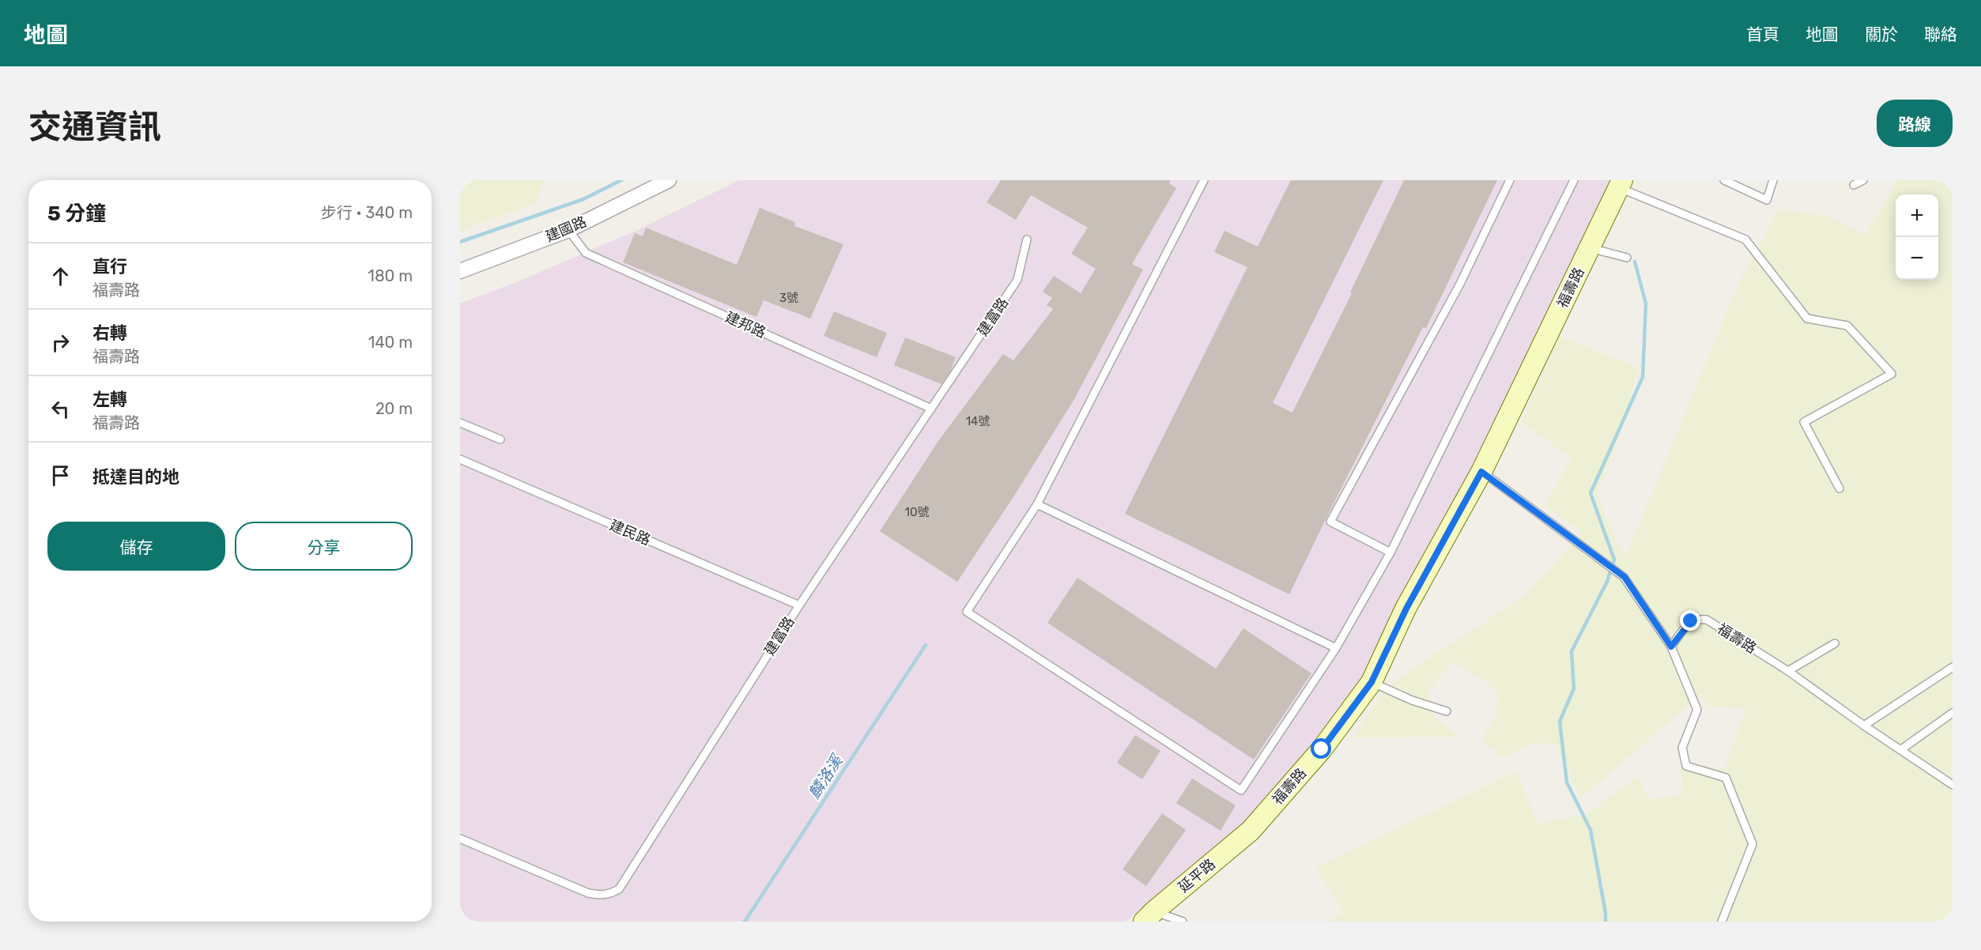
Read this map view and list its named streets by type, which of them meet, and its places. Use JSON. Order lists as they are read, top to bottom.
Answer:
{
  "streets": {
    "street": ["建國路", "福壽路", "延平路"],
    "lane": ["建富路", "建邦路", "建民路"]
  },
  "crossings": [
    ["建國路", "建邦路"],
    ["福壽路", "延平路"],
    ["建富路", "建邦路"],
    ["建富路", "建民路"]
  ],
  "water": ["麟洛溪"],
  "house_numbers": ["3號", "14號", "10號"],
  "page": {
    "header": "地圖",
    "nav": [
      "首頁",
      "地圖",
      "關於",
      "聯絡"
    ],
    "title": "交通資訊",
    "buttons": [
      "路線",
      ["儲存", "分享"]
    ],
    "heading": ["5 分鐘", "步行 · 340 m"],
    "map_buttons": ["+", "−"],
    "list": [
      ["直行", "福壽路", "180 m"],
      ["右轉", "福壽路", "140 m"],
      ["左轉", "福壽路", "20 m"],
      "抵達目的地"
    ]
  }
}
